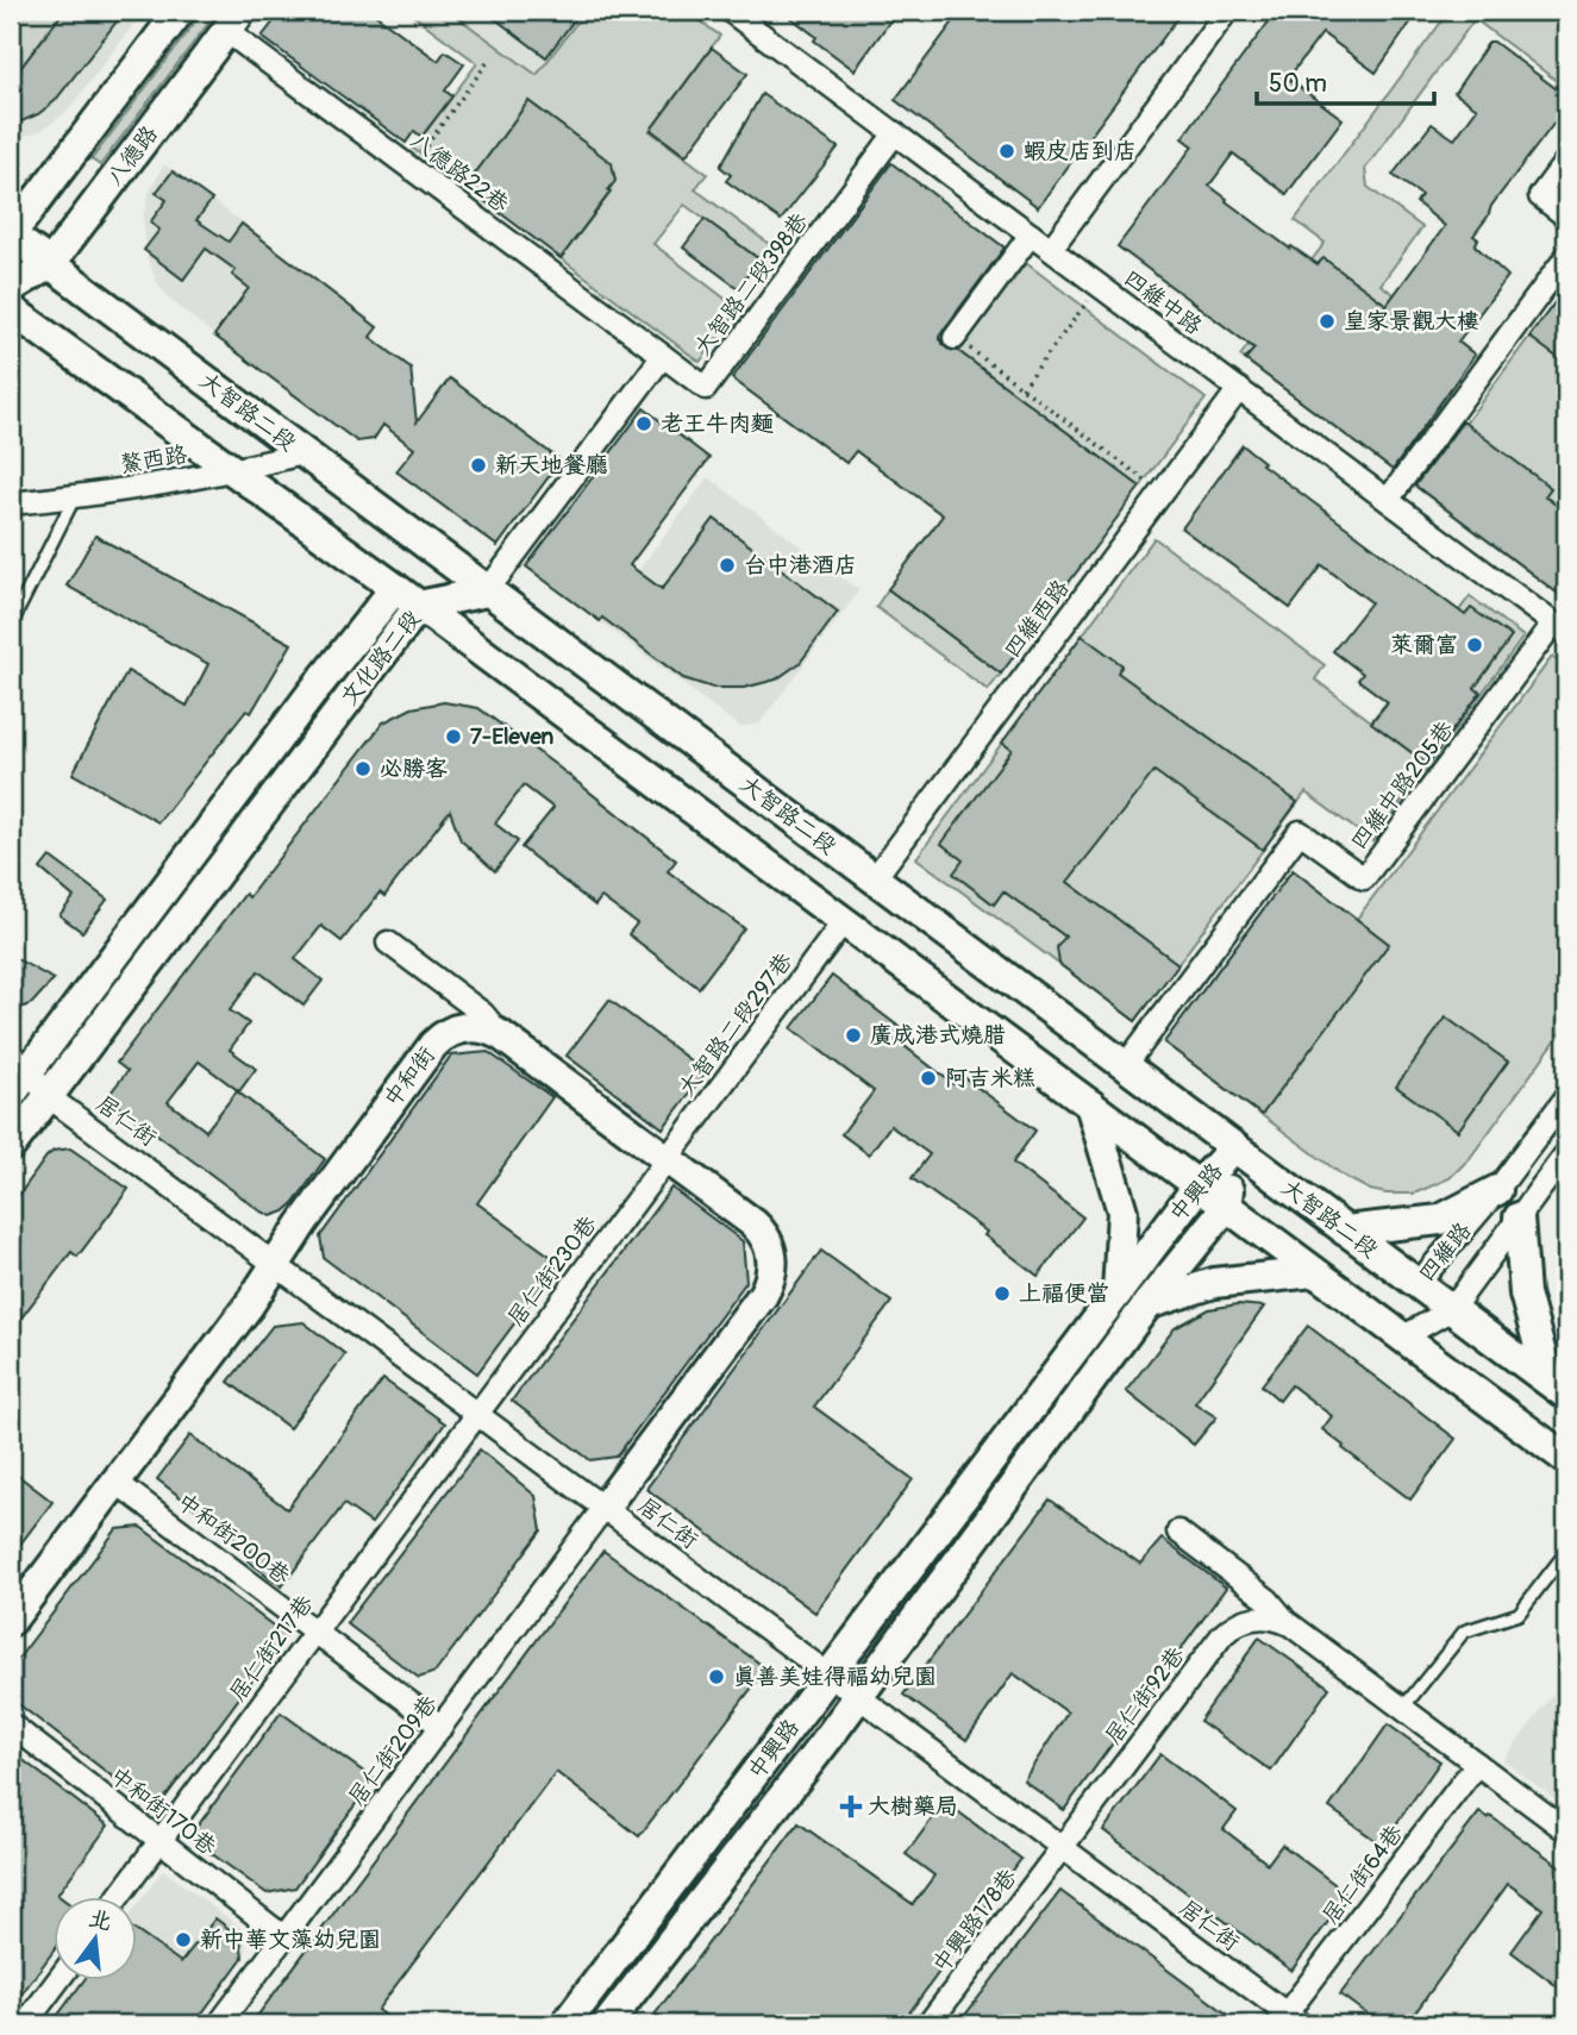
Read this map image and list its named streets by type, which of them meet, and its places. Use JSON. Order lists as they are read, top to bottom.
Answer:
{
  "streets": {
    "street": [
      "八德路",
      "八德路22巷",
      "大智路二段398巷",
      "四維中路",
      "大智路二段",
      "鰲西路",
      "四維西路",
      "文化路二段",
      "四維中路205巷",
      "大智路二段297巷",
      "中和街",
      "居仁街",
      "中興路",
      "四維路",
      "居仁街230巷",
      "中和街200巷",
      "居仁街217巷",
      "居仁街92巷",
      "居仁街209巷",
      "中和街170巷",
      "居仁街64巷",
      "中興路178巷"
    ]
  },
  "crossings": [
    ["八德路", "八德路22巷"],
    ["八德路", "大智路二段"],
    ["八德路22巷", "大智路二段398巷"],
    ["大智路二段398巷", "四維中路"],
    ["大智路二段398巷", "大智路二段"],
    ["大智路二段398巷", "文化路二段"],
    ["四維中路", "四維西路"],
    ["四維中路", "四維中路205巷"],
    ["大智路二段", "鰲西路"],
    ["大智路二段", "四維西路"],
    ["大智路二段", "文化路二段"],
    ["大智路二段", "四維中路205巷"],
    ["大智路二段", "中興路"],
    ["大智路二段", "四維路"],
    ["文化路二段", "居仁街"],
    ["大智路二段297巷", "中和街"],
    ["大智路二段297巷", "居仁街230巷"],
    ["中和街", "居仁街"],
    ["中和街", "居仁街230巷"],
    ["中和街", "中和街200巷"],
    ["中和街", "居仁街209巷"],
    ["居仁街", "中興路"],
    ["居仁街", "居仁街230巷"],
    ["居仁街", "居仁街217巷"],
    ["居仁街", "居仁街92巷"],
    ["居仁街", "居仁街209巷"],
    ["居仁街", "居仁街64巷"],
    ["居仁街", "中興路178巷"],
    ["居仁街230巷", "居仁街217巷"],
    ["中和街200巷", "居仁街217巷"],
    ["中和街200巷", "居仁街209巷"],
    ["居仁街217巷", "中和街170巷"],
    ["居仁街92巷", "居仁街64巷"],
    ["居仁街92巷", "中興路178巷"],
    ["居仁街209巷", "中和街170巷"]
  ],
  "places": {
    "other": [
      "蝦皮店到店",
      "皇家景觀大樓",
      "老王牛肉麵",
      "新天地餐廳",
      "台中港酒店",
      "萊爾富",
      "7-Eleven",
      "必勝客",
      "廣成港式燒腊",
      "阿吉米糕",
      "上福便當",
      "真善美娃得福幼兒園",
      "新中華文藻幼兒園"
    ],
    "health": ["大樹藥局"]
  },
  "scale_bar": "50 m",
  "north": "top"
}
